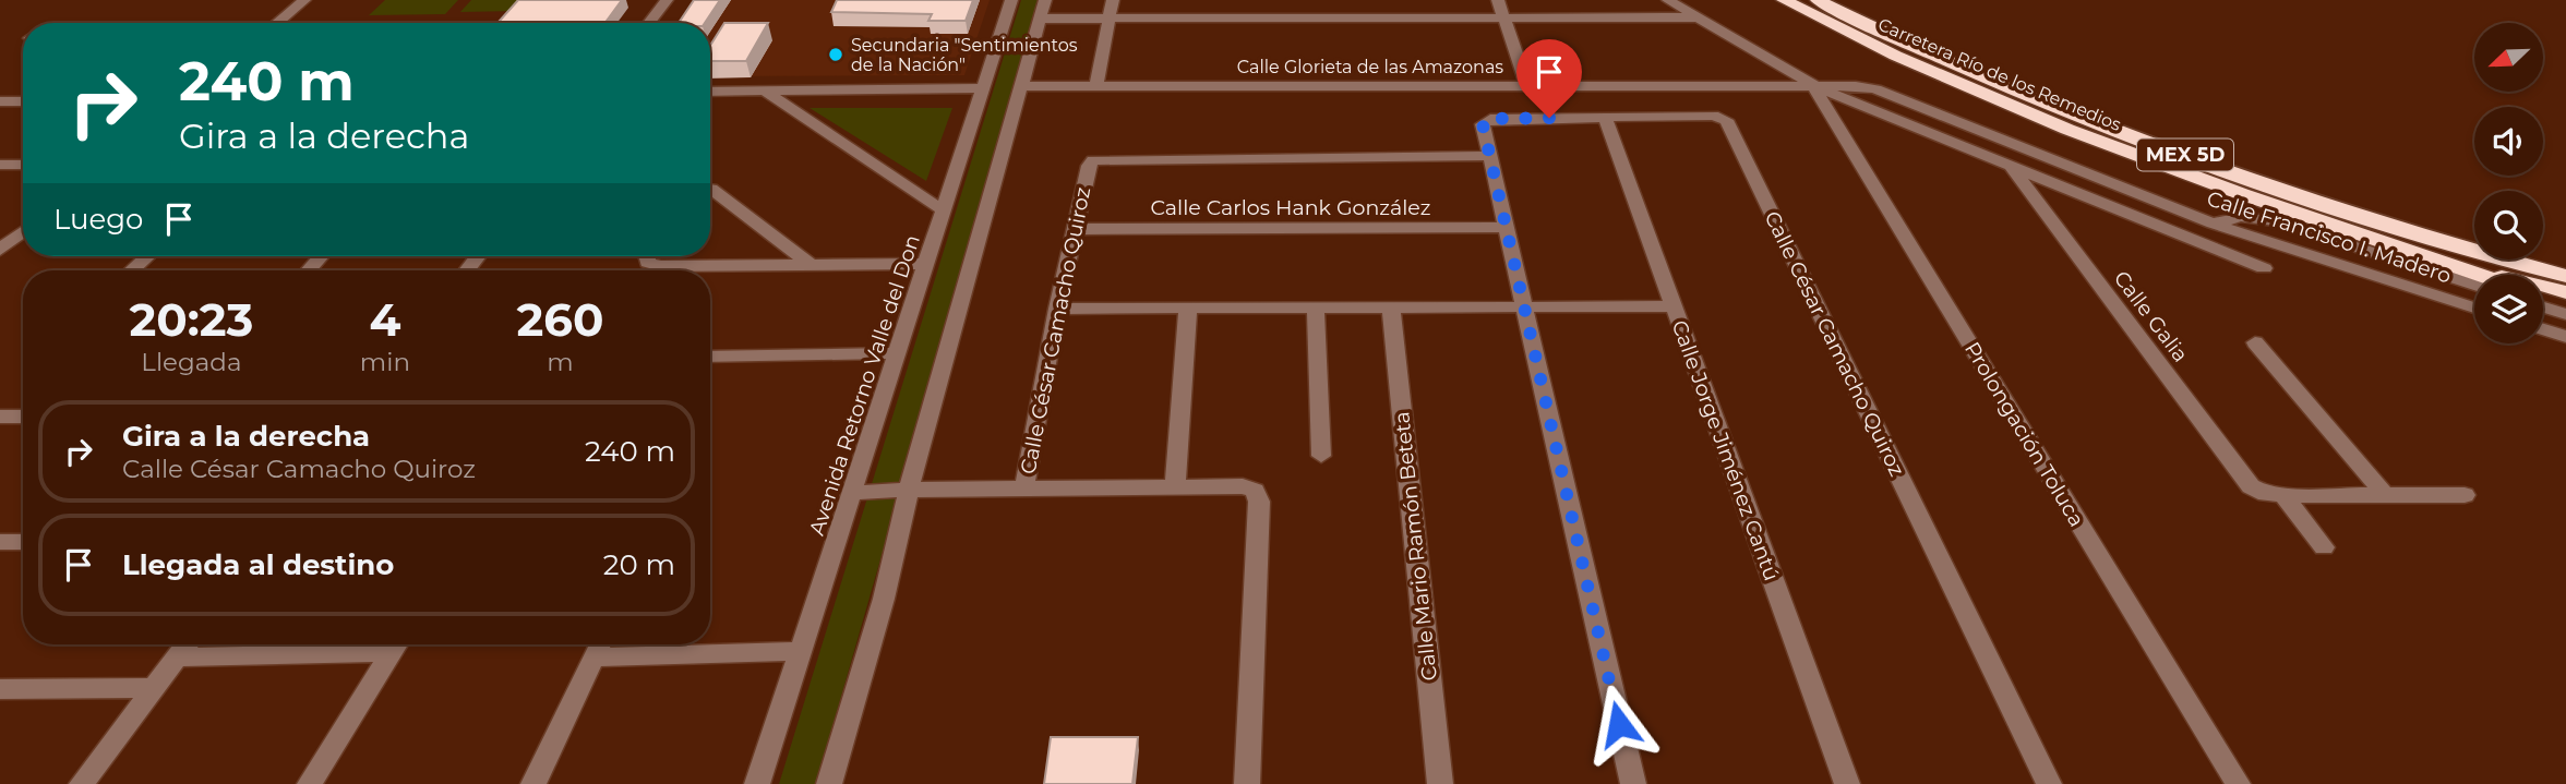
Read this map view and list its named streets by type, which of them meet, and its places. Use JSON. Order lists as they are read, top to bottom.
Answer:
{
  "streets": {
    "highway": ["Carretera Río de los Remedios", "MEX 5D"],
    "street": [
      "Calle Glorieta de las Amazonas",
      "Calle Carlos Hank González",
      "Calle Francisco I. Madero",
      "Calle Galia",
      "Calle César Camacho Quiroz",
      "Avenida Retorno Valle del Don",
      "Prolongación Toluca",
      "Calle Jorge Jiménez Cantú",
      "Calle Mario Ramón Beteta"
    ]
  },
  "crossings": [
    ["Calle Glorieta de las Amazonas", "Calle Francisco I. Madero"],
    ["Calle Glorieta de las Amazonas", "Prolongación Toluca"],
    ["Calle Carlos Hank González", "Calle César Camacho Quiroz"],
    ["Calle Francisco I. Madero", "Prolongación Toluca"],
    ["Calle César Camacho Quiroz", "Avenida Retorno Valle del Don"],
    ["Calle César Camacho Quiroz", "Calle Jorge Jiménez Cantú"]
  ],
  "places": ["Secundaria \"Sentimientos de la Nación\""],
  "north": "bottom left",
  "page": {
    "turn": ["240 m", "Gira a la derecha"],
    "then": "Luego",
    "eta": [
      "20:23",
      "Llegada",
      "4",
      "min",
      "260",
      "m"
    ],
    "list": [
      {
        "name": "Gira a la derecha",
        "note": "Calle César Camacho Quiroz",
        "value": "240 m"
      },
      {
        "name": "Llegada al destino",
        "value": "20 m"
      }
    ]
  }
}
